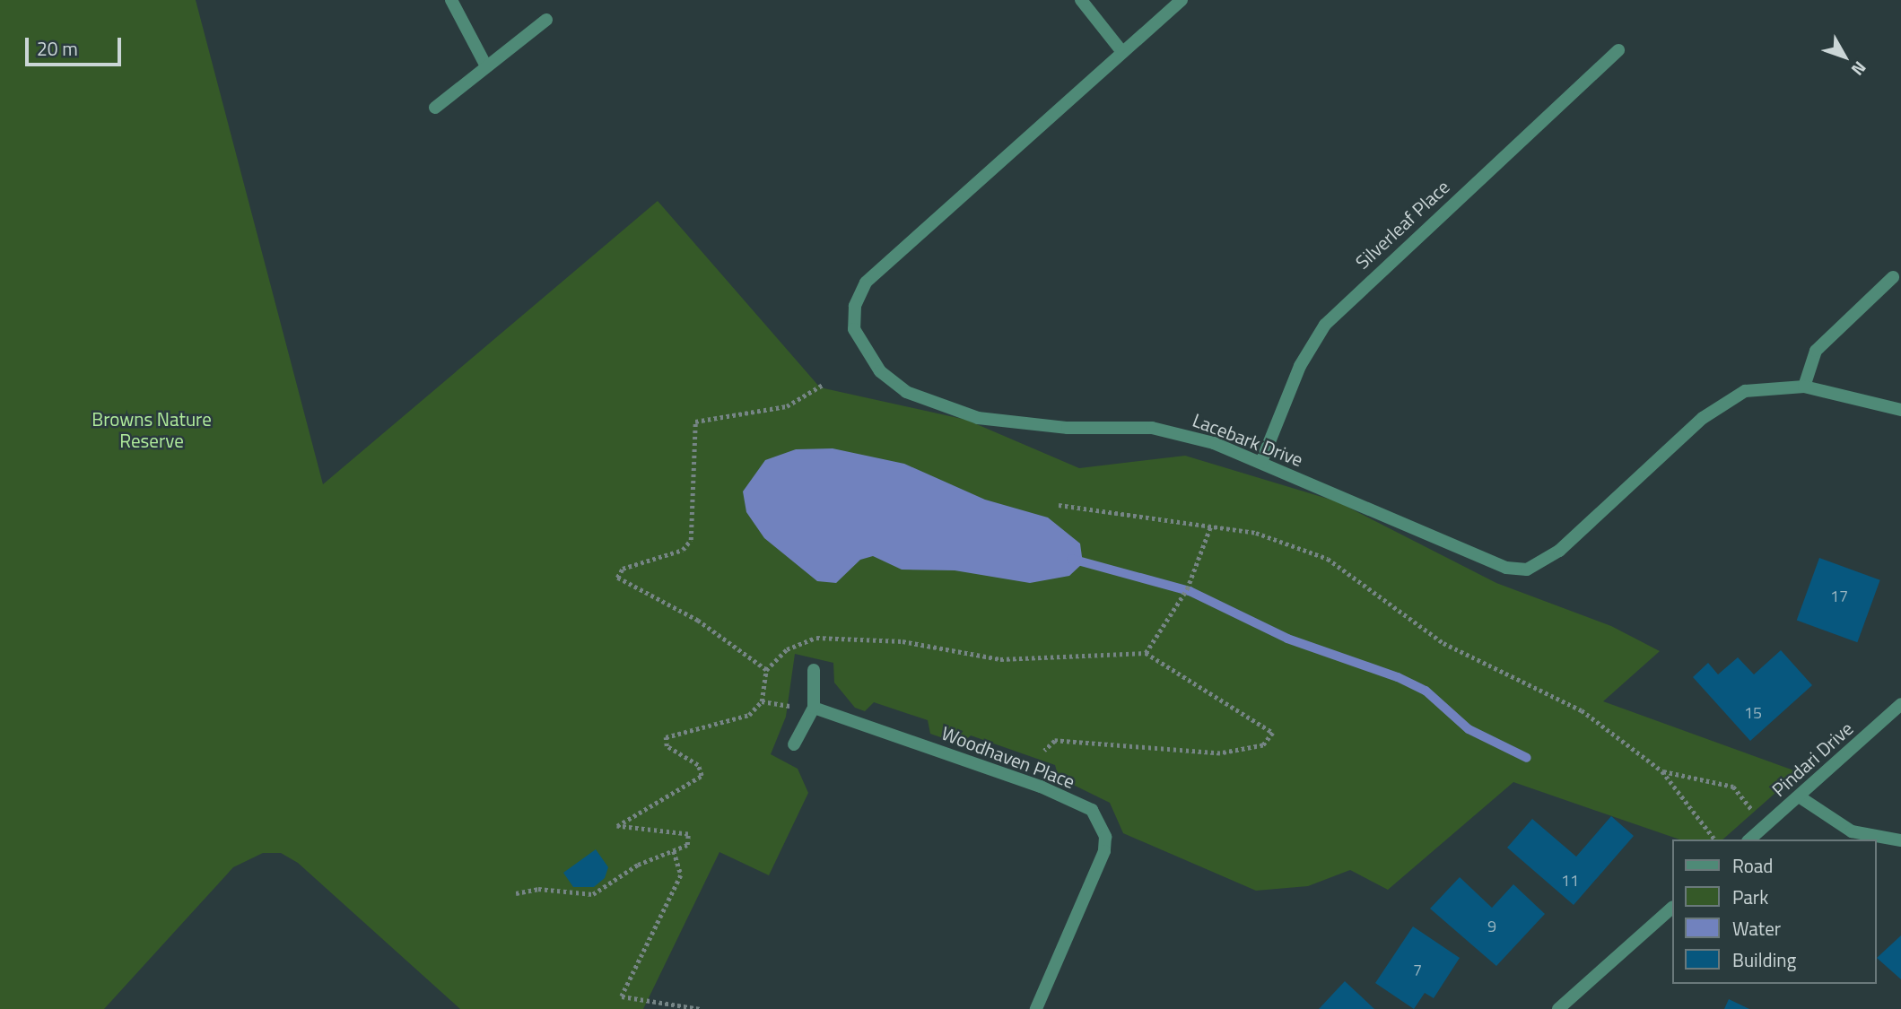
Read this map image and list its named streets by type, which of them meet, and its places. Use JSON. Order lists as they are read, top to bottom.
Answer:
{
  "streets": {
    "street": [
      "Silverleaf Place",
      "Lacebark Drive",
      "Woodhaven Place",
      "Pindari Drive"
    ]
  },
  "crossings": [
    ["Silverleaf Place", "Lacebark Drive"]
  ],
  "parks": ["Browns Nature Reserve"],
  "house_numbers": [
    "17",
    "15",
    "11",
    "9",
    "7"
  ],
  "legend": [
    "Road",
    "Park",
    "Water",
    "Building"
  ],
  "scale_bar": "20 m",
  "north": "bottom right"
}
